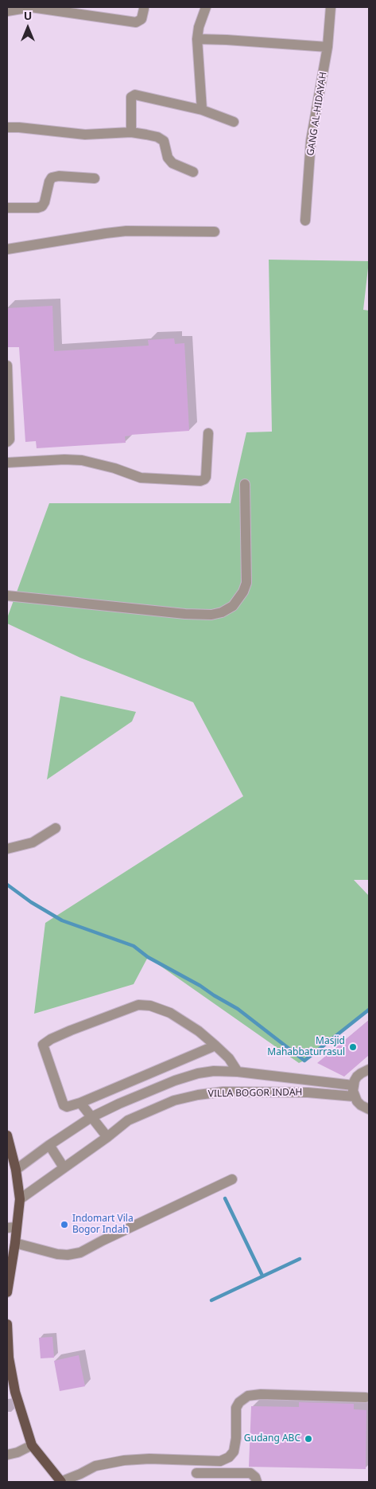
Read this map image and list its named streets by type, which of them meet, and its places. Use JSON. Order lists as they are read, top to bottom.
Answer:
{
  "streets": {
    "street": ["GANG AL-HIDAYAH", "VILLA BOGOR INDAH"]
  },
  "places": ["Masjid Mahabbaturrasul", "Indomart Vila Bogor Indah", "Gudang ABC"],
  "north": "top"
}
